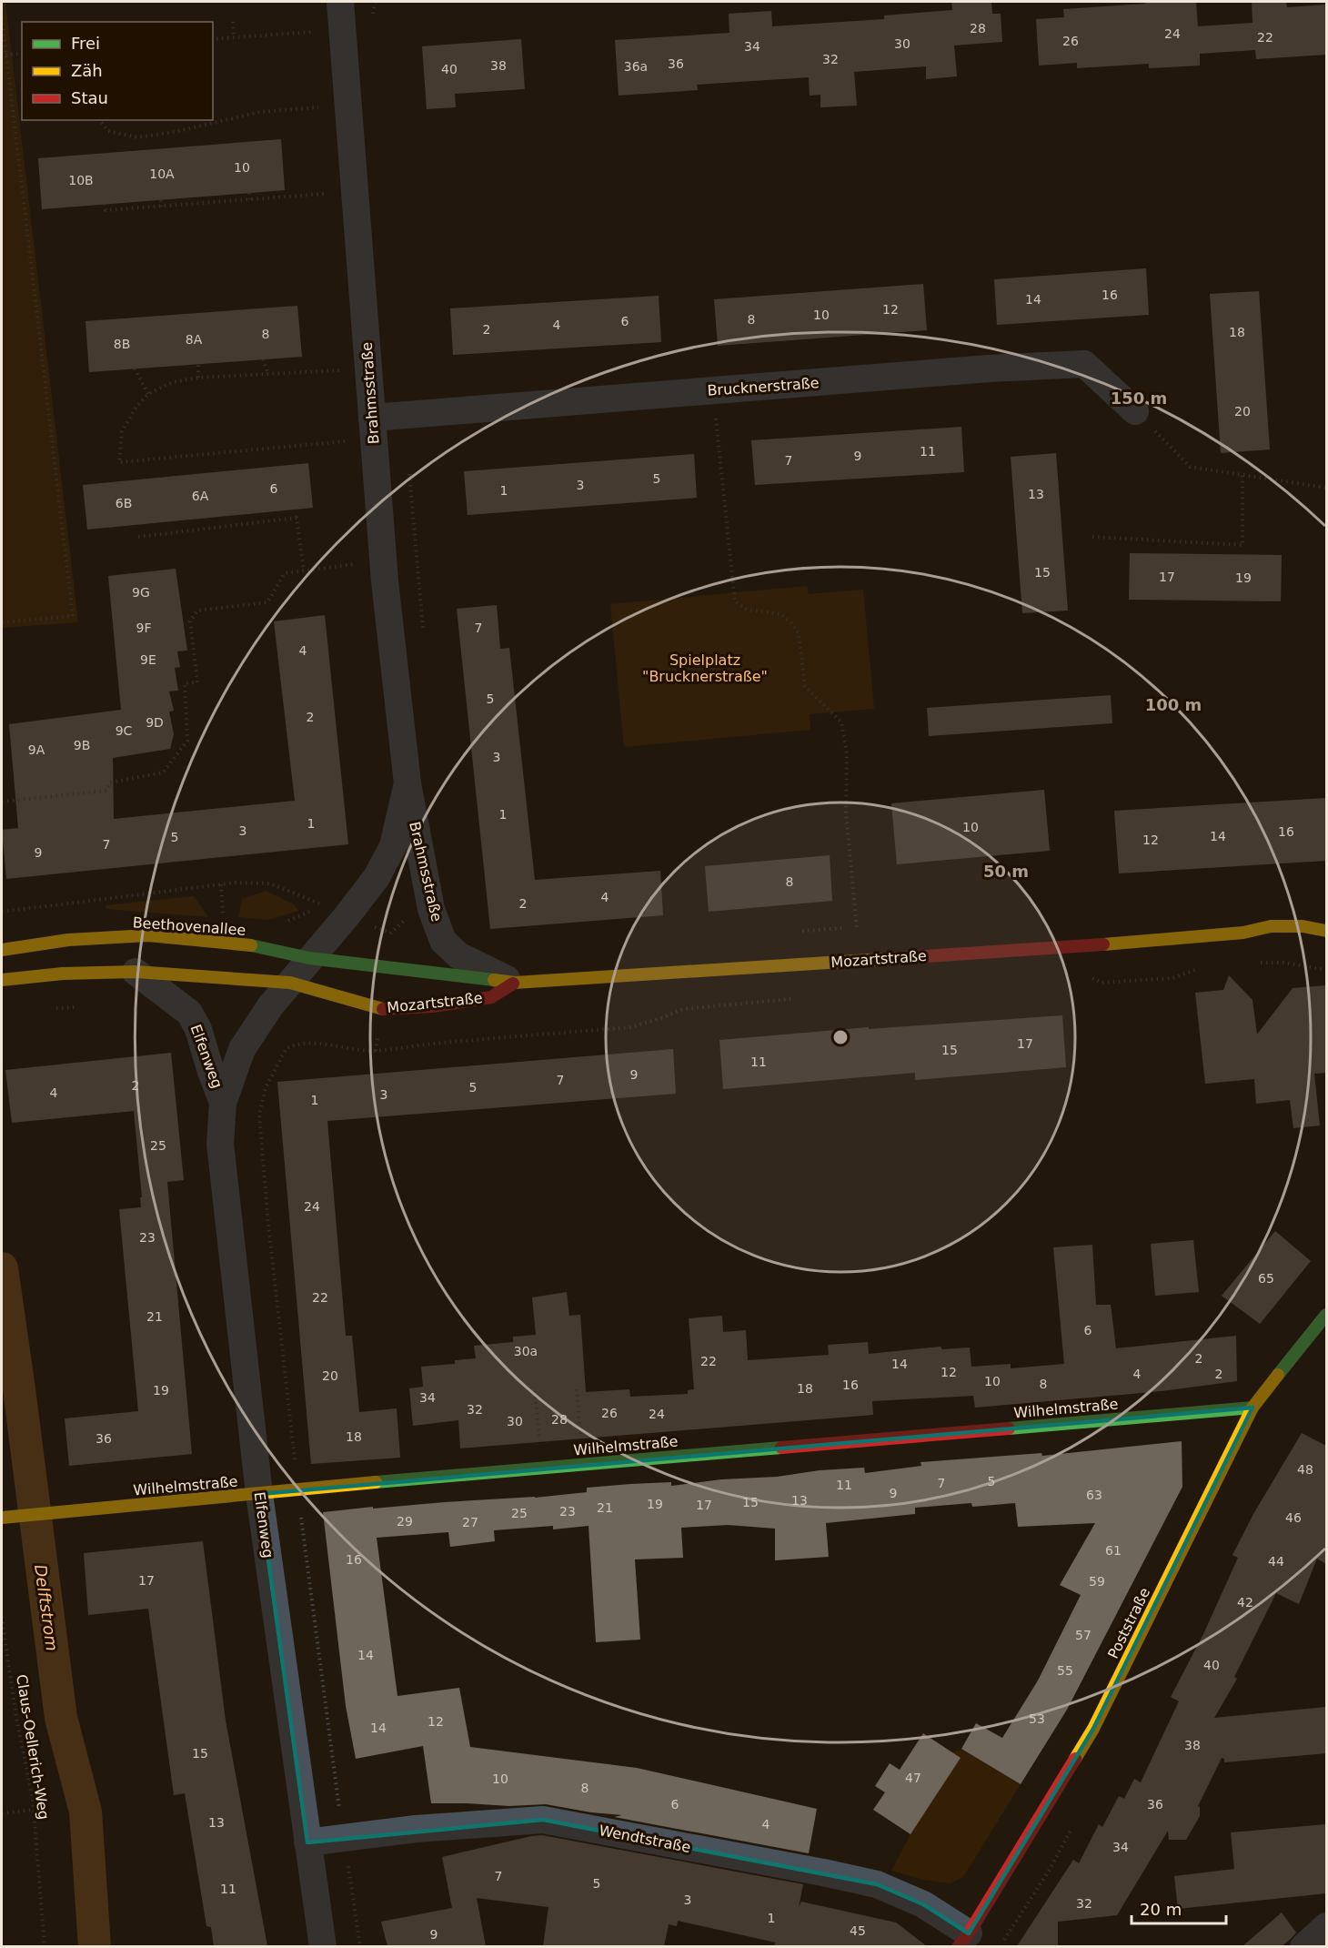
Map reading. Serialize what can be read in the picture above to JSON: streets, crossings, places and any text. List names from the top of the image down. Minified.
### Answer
{"streets":{"street":["Brucknerstraße","Brahmsstraße","Beethovenallee","Mozartstraße","Elfenweg","Wilhelmstraße","Poststraße","Wendtstraße"],"path":["Claus-Oellerich-Weg"]},"crossings":[["Brucknerstraße","Brahmsstraße"],["Brahmsstraße","Beethovenallee"],["Brahmsstraße","Mozartstraße"],["Brahmsstraße","Elfenweg"],["Beethovenallee","Mozartstraße"],["Mozartstraße","Elfenweg"],["Elfenweg","Wilhelmstraße"],["Elfenweg","Wendtstraße"],["Wilhelmstraße","Poststraße"],["Poststraße","Wendtstraße"]],"water":["Delftstrom"],"parks":["Spielplatz \"Brucknerstraße\""],"house_numbers":["28","24","22","26","30","34","32","36","38","36a","40","10","10A","10B","16","14","12","10","8","6","4","2","18","8","8A","8B","20","11","9","7","5","3","6","1","13","6A","6B","15","17","19","9G","9F","7","4","9E","5","2","9D","9C","9B","9A","3","1","1","10","3","16","14","5","12","7","9","8","4","2","17","15","11","9","7","2","5","4","3","1","25","24","23","65","22","21","6","30a","2","22","14","12","4","2","20","10","8","16","18","19","34","32","26","24","28","30","18","36","48","5","7","11","9","63","13","15","19","17","21","23","25","46","29","27","61","16","44","17","59","42","57","14","40","55","53","12","14","38","15","47","10","8","6","36","13","4","34","7","5","11","3","32","1","45","9"],"legend":["Frei","Zäh","Stau"],"scale_bar":"20 m","rings":["150 m","100 m","50 m"]}
